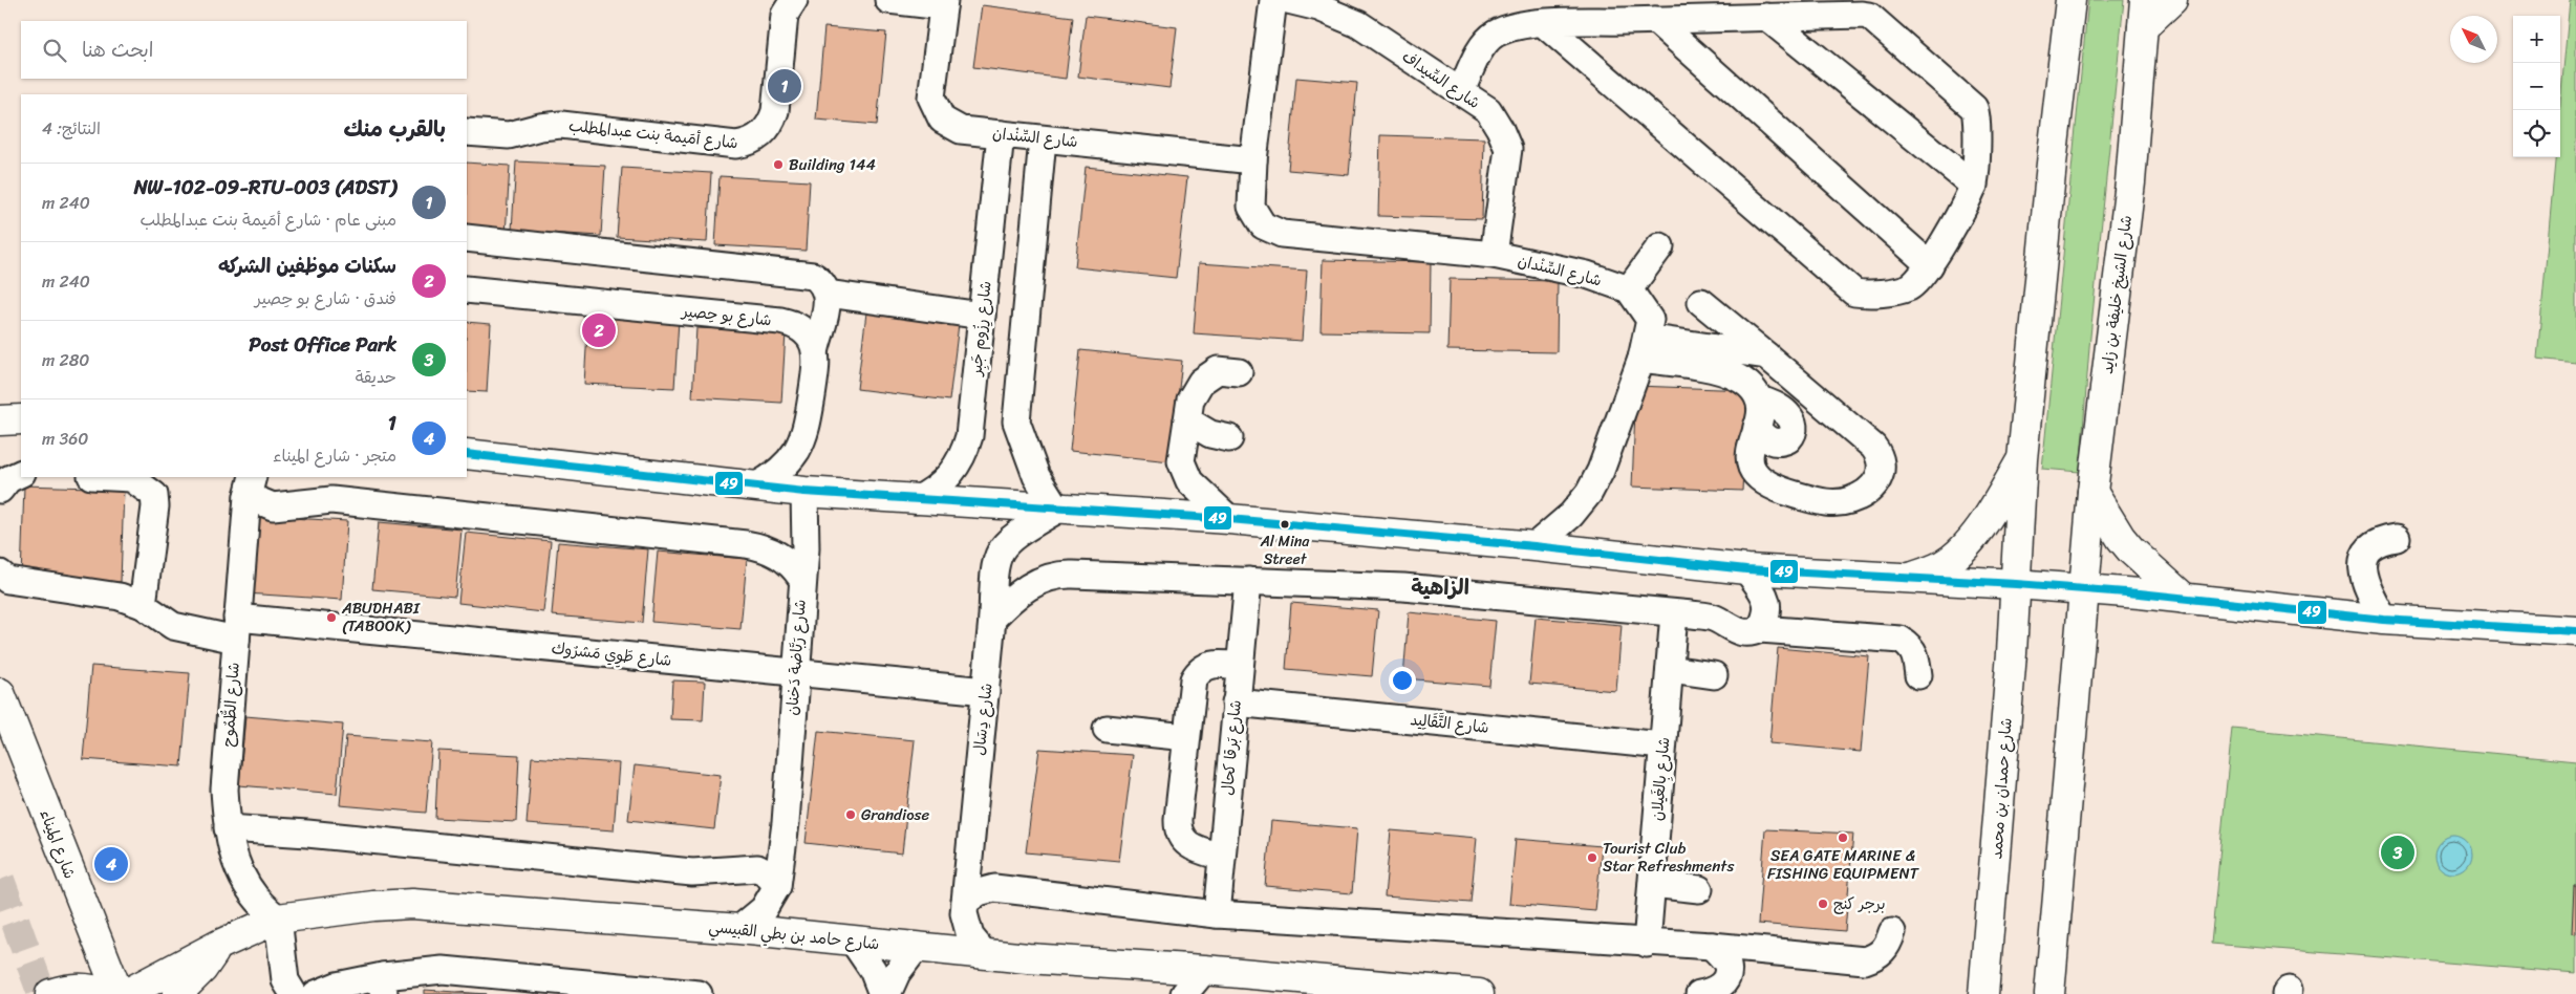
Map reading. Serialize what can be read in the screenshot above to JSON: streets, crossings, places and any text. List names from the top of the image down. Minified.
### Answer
{"streets":{"main road":["شارع الشيخ خليفة بن زايد","شارع حمدان بن محمد","شارع الميناء","شارع حامد بن بطي القبيسي"],"street":["شارع السِّيداف","شارع أمَيمة بنت عبدالمطلب","شارع السِّنْدان","شارع بو حِصير","شارع رِزُوم جَبِر","شارع طَوِي مَشرُوك","شارع رَبَّاضة دَخنان","شارع الطُّمُوح","شارع دِسَال","شارع التَّقَالِيد","شارع بَرقا كحال","شارع بِالغَيلان"]},"crossings":[["شارع السِّيداف","شارع السِّنْدان"],["شارع السِّنْدان","شارع رِزُوم جَبِر"],["شارع طَوِي مَشرُوك","شارع رَبَّاضة دَخنان"],["شارع طَوِي مَشرُوك","شارع الطُّمُوح"],["شارع طَوِي مَشرُوك","شارع دِسَال"],["شارع رَبَّاضة دَخنان","شارع حامد بن بطي القبيسي"],["شارع الطُّمُوح","شارع حامد بن بطي القبيسي"],["شارع دِسَال","شارع حامد بن بطي القبيسي"],["شارع التَّقَالِيد","شارع بَرقا كحال"],["شارع التَّقَالِيد","شارع بِالغَيلان"]],"districts":["الزاهية"],"places":["Building 144","Al Mina Street","ABUDHABI (TABOOK)","Grandiose","SEA GATE MARINE & FISHING EQUIPMENT","Tourist Club Star Refreshments","برجر كنج"],"lines":["transit line 49"],"north":"top left","page":{"map_buttons":["+","−"],"search":"ابحث هنا","pins":["1","2","3","4"],"heading":["بالقرب منك","النتائج: 4"],"list":[{"mark":"1","name":"NW-102-09-RTU-003 (ADST)","note":"مبنى عام · شارع أمَيمة بنت عبدالمطلب","value":"240 m"},{"mark":"2","name":"سكنات موظفين الشركه","note":"فندق · شارع بو حِصير","value":"240 m"},{"mark":"3","name":"Post Office Park","note":"حديقة","value":"280 m"},{"mark":"4","name":"1","note":"متجر · شارع الميناء","value":"360 m"}]}}
